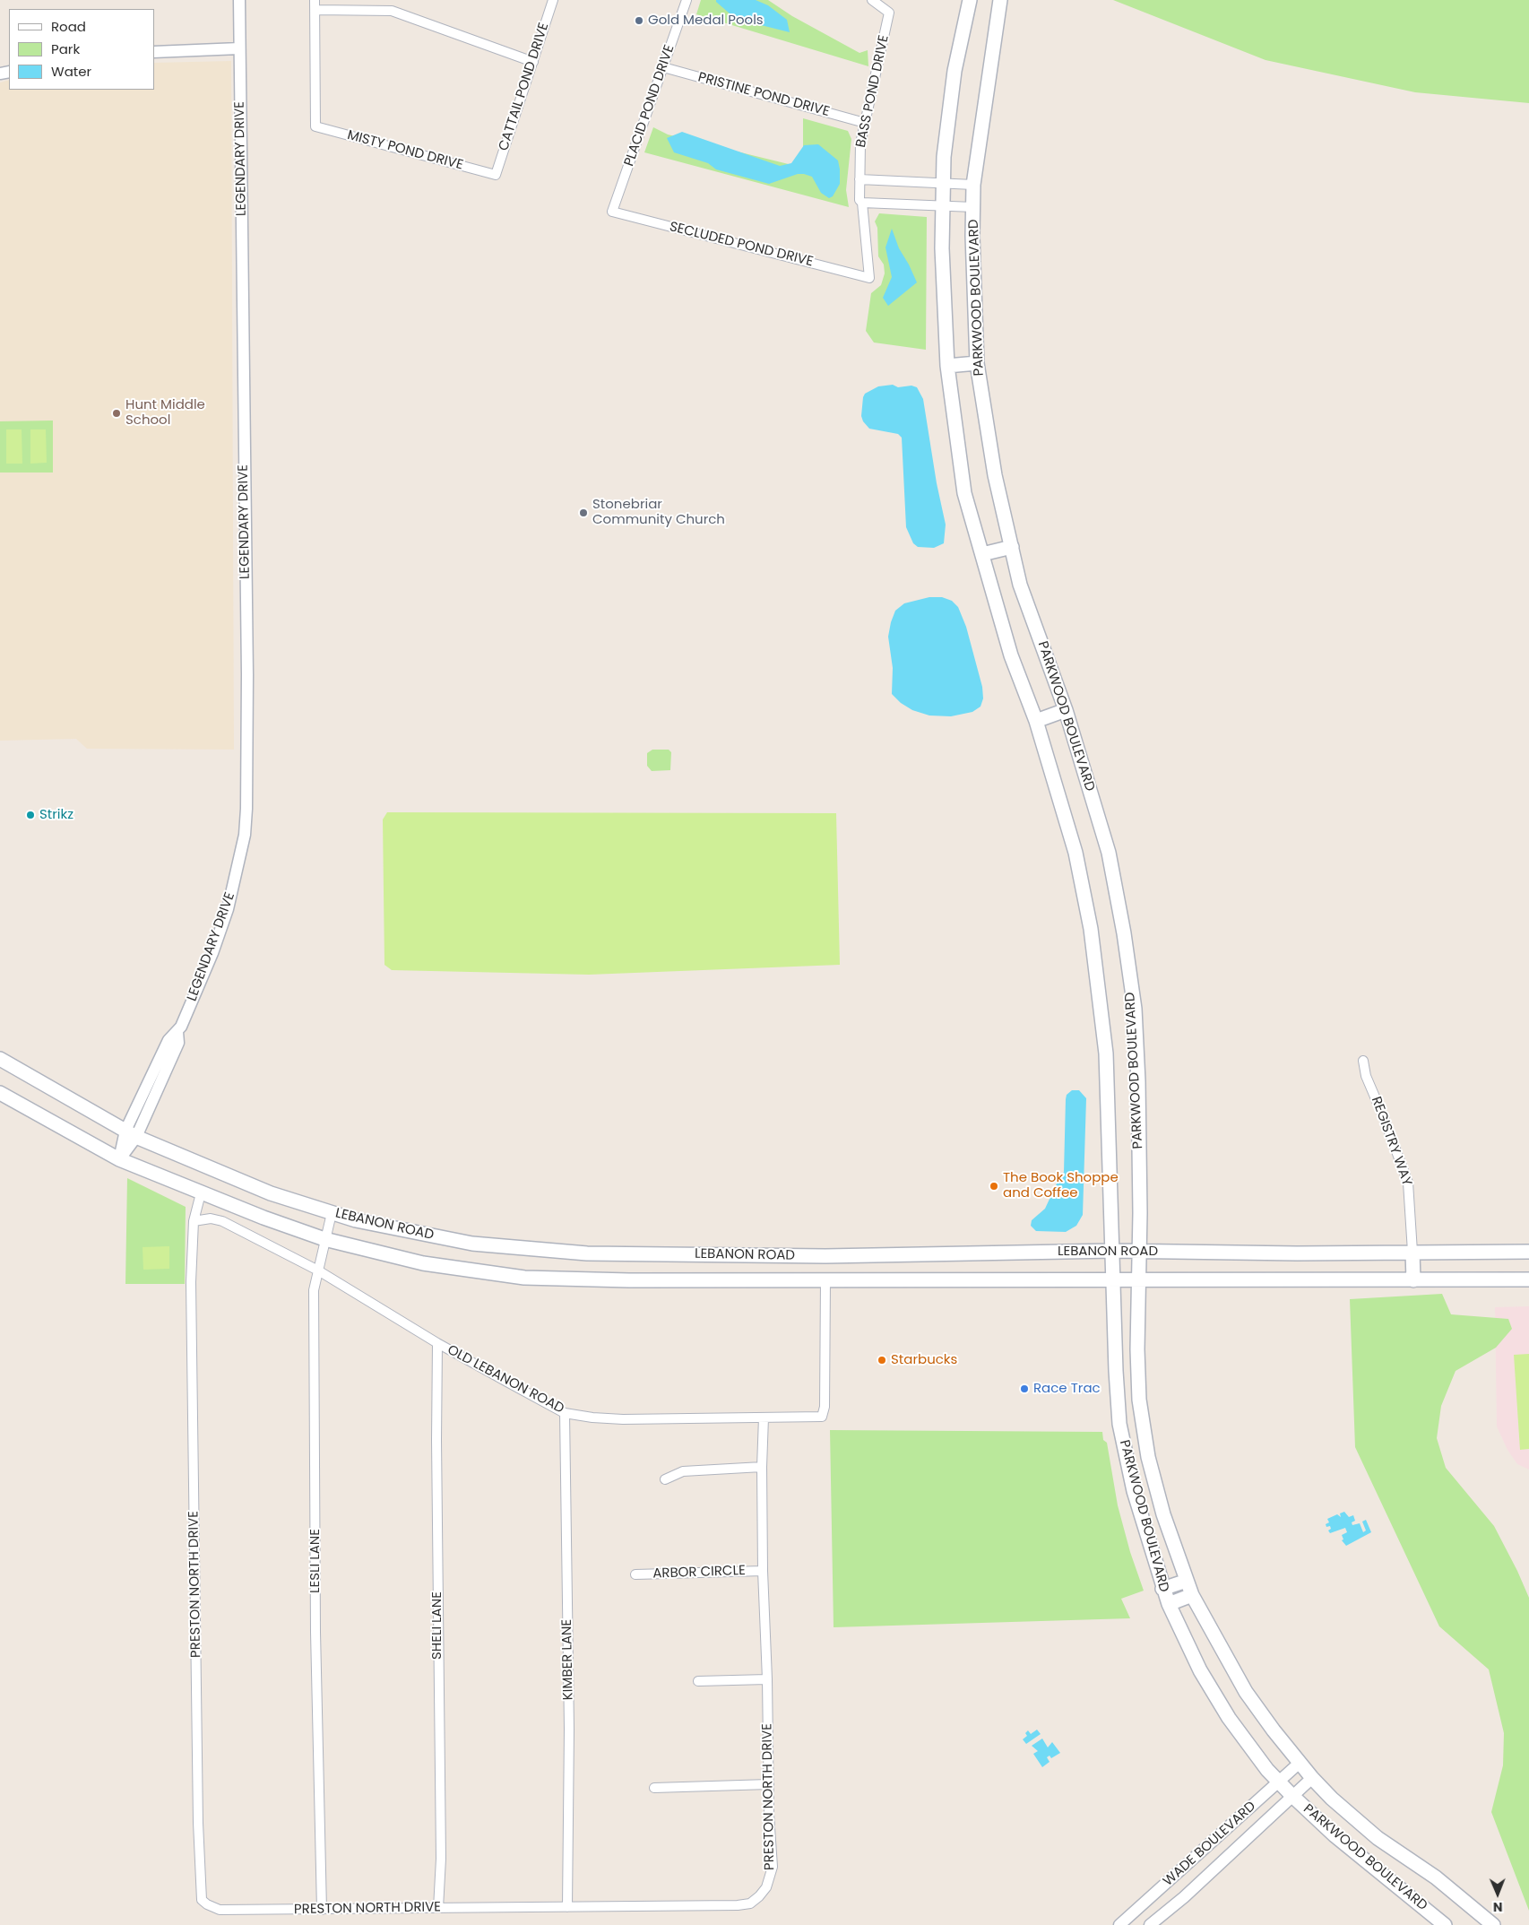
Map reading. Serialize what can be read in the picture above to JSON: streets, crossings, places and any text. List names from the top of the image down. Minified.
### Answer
{"streets":{"main road":["PARKWOOD BOULEVARD","LEBANON ROAD"],"street":["CATTAIL POND DRIVE","BASS POND DRIVE","PRISTINE POND DRIVE","PLACID POND DRIVE","MISTY POND DRIVE","LEGENDARY DRIVE","SECLUDED POND DRIVE","REGISTRY WAY","OLD LEBANON ROAD","LESLI LANE","ARBOR CIRCLE","PRESTON NORTH DRIVE","SHELI LANE","KIMBER LANE","WADE BOULEVARD"]},"crossings":[["CATTAIL POND DRIVE","MISTY POND DRIVE"],["BASS POND DRIVE","PRISTINE POND DRIVE"],["BASS POND DRIVE","SECLUDED POND DRIVE"],["PRISTINE POND DRIVE","PLACID POND DRIVE"],["PLACID POND DRIVE","SECLUDED POND DRIVE"],["LEGENDARY DRIVE","LEBANON ROAD"],["PARKWOOD BOULEVARD","LEBANON ROAD"],["PARKWOOD BOULEVARD","WADE BOULEVARD"],["REGISTRY WAY","LEBANON ROAD"],["LEBANON ROAD","OLD LEBANON ROAD"],["LEBANON ROAD","LESLI LANE"],["LEBANON ROAD","PRESTON NORTH DRIVE"],["OLD LEBANON ROAD","LESLI LANE"],["OLD LEBANON ROAD","PRESTON NORTH DRIVE"],["OLD LEBANON ROAD","SHELI LANE"],["OLD LEBANON ROAD","KIMBER LANE"],["LESLI LANE","PRESTON NORTH DRIVE"],["ARBOR CIRCLE","PRESTON NORTH DRIVE"],["PRESTON NORTH DRIVE","SHELI LANE"],["PRESTON NORTH DRIVE","KIMBER LANE"]],"places":["Gold Medal Pools","Hunt Middle School","Stonebriar Community Church","Strikz","The Book Shoppe and Coffee","Starbucks","Race Trac"],"legend":["Road","Park","Water"],"north":"bottom"}
